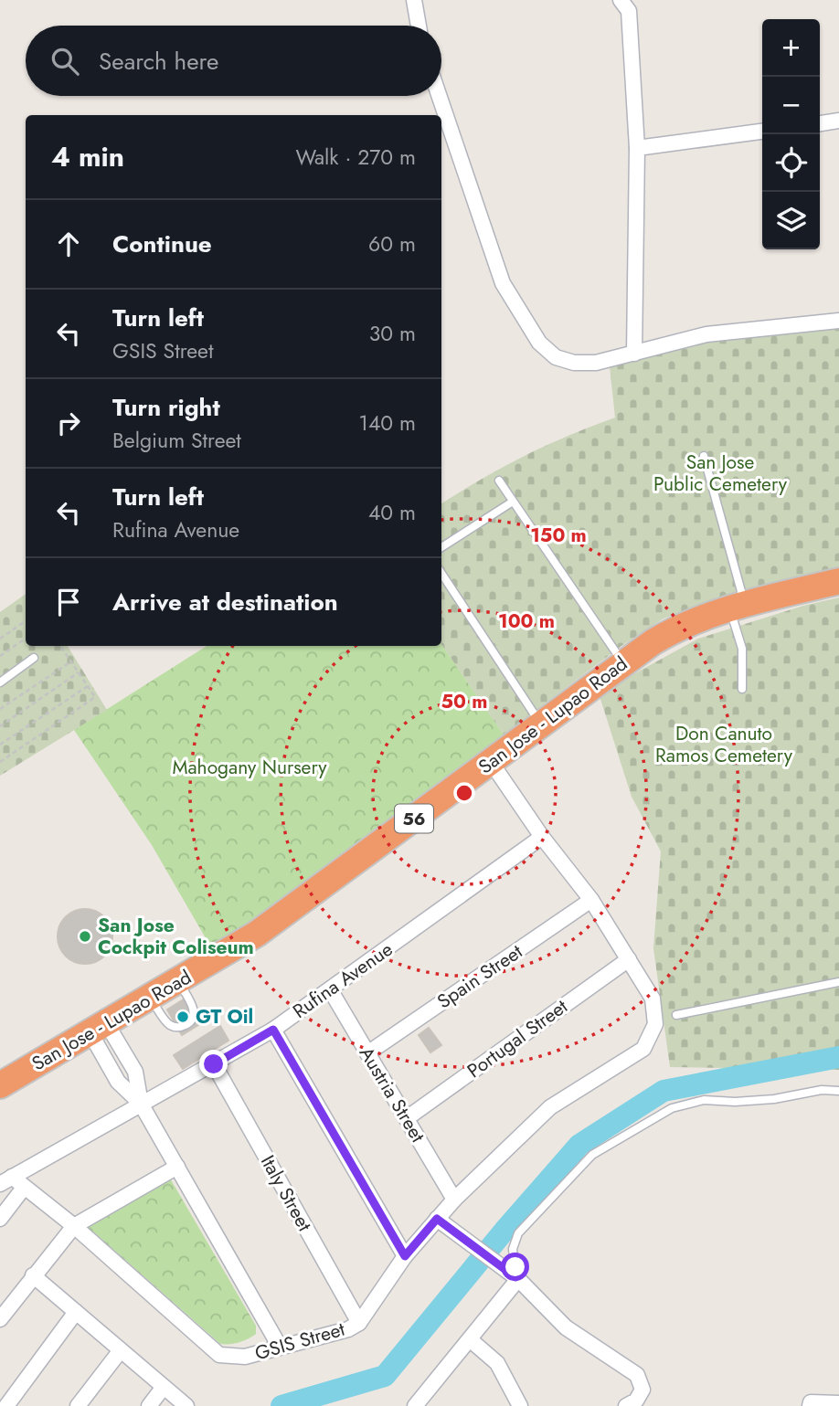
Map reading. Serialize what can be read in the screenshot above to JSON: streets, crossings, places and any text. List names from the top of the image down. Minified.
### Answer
{"streets":{"highway":["San Jose - Lupao Road","56"],"street":["Spain Street","Rufina Avenue","Portugal Street","Austria Street","Italy Street","GSIS Street"]},"crossings":[["Spain Street","Austria Street"],["Rufina Avenue","Austria Street"],["Rufina Avenue","Italy Street"],["Rufina Avenue","GSIS Street"],["Portugal Street","Austria Street"],["Portugal Street","GSIS Street"],["Austria Street","GSIS Street"],["Italy Street","GSIS Street"]],"parks":["San Jose Public Cemetery","Don Canuto Ramos Cemetery","Mahogany Nursery"],"places":["San Jose Cockpit Coliseum","GT Oil"],"page":{"map_buttons":["+","−"],"search":"Search here","heading":["4 min","Walk · 270 m"],"list":[["Continue","60 m"],["Turn left","GSIS Street","30 m"],["Turn right","Belgium Street","140 m"],["Turn left","Rufina Avenue","40 m"],"Arrive at destination"]},"rings":["150 m","100 m","50 m"]}
